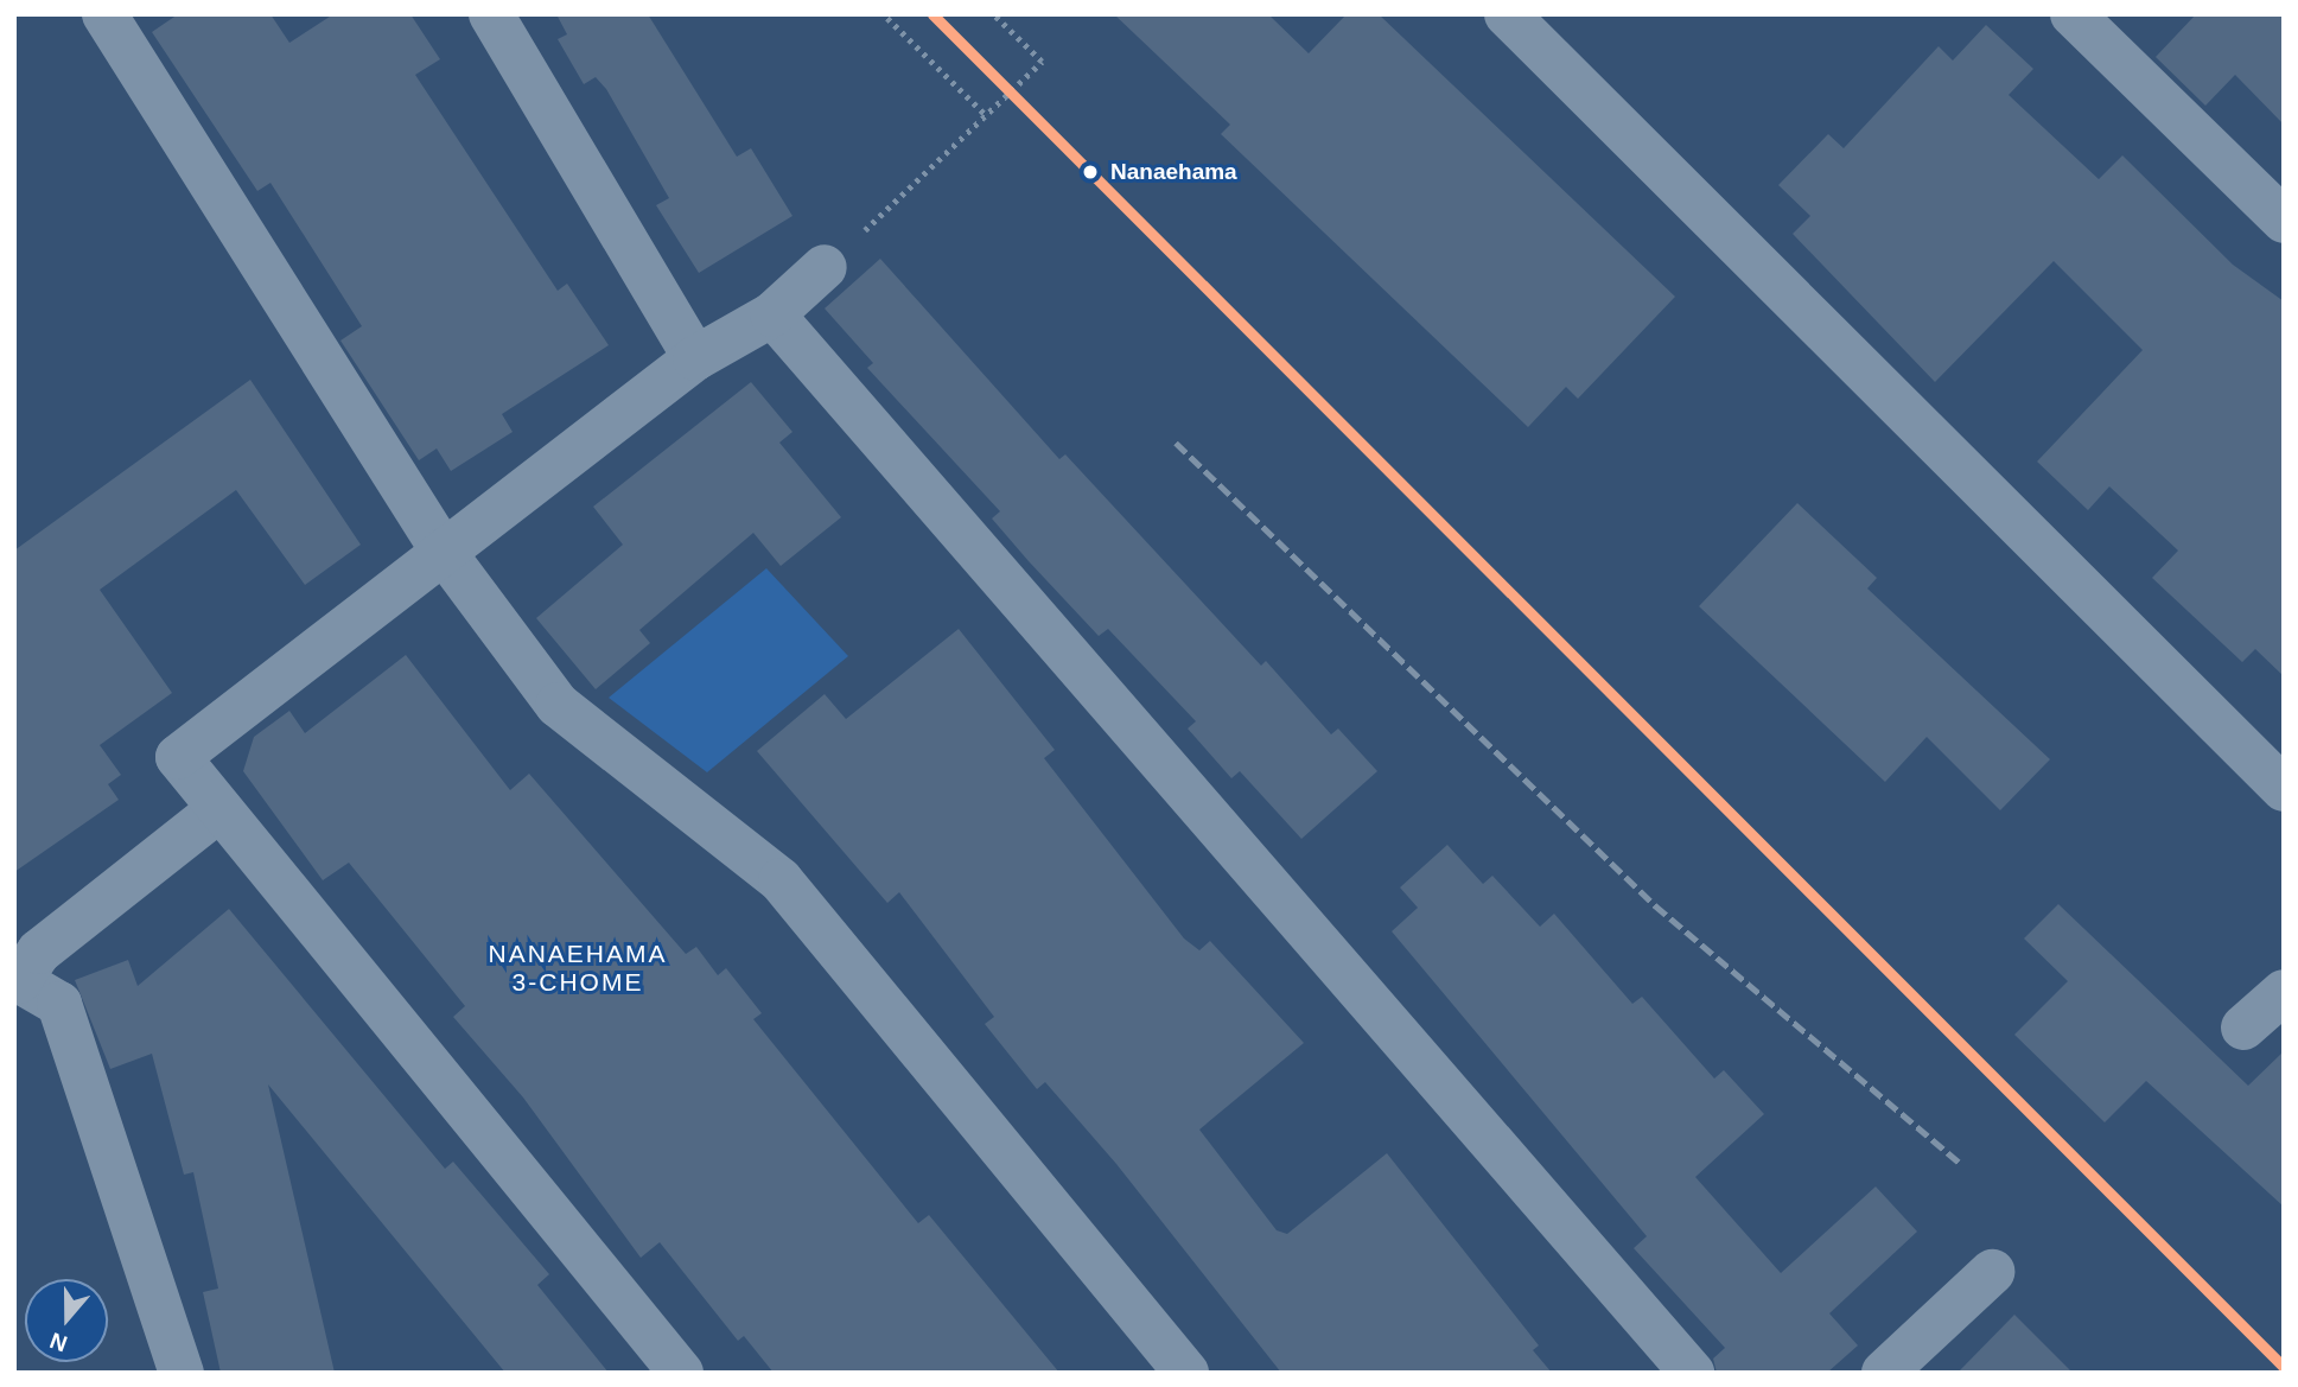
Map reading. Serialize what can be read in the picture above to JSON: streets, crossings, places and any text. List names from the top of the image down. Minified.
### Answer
{"districts":["NANAEHAMA 3-CHOME"],"places":["Nanaehama"],"north":"bottom"}
